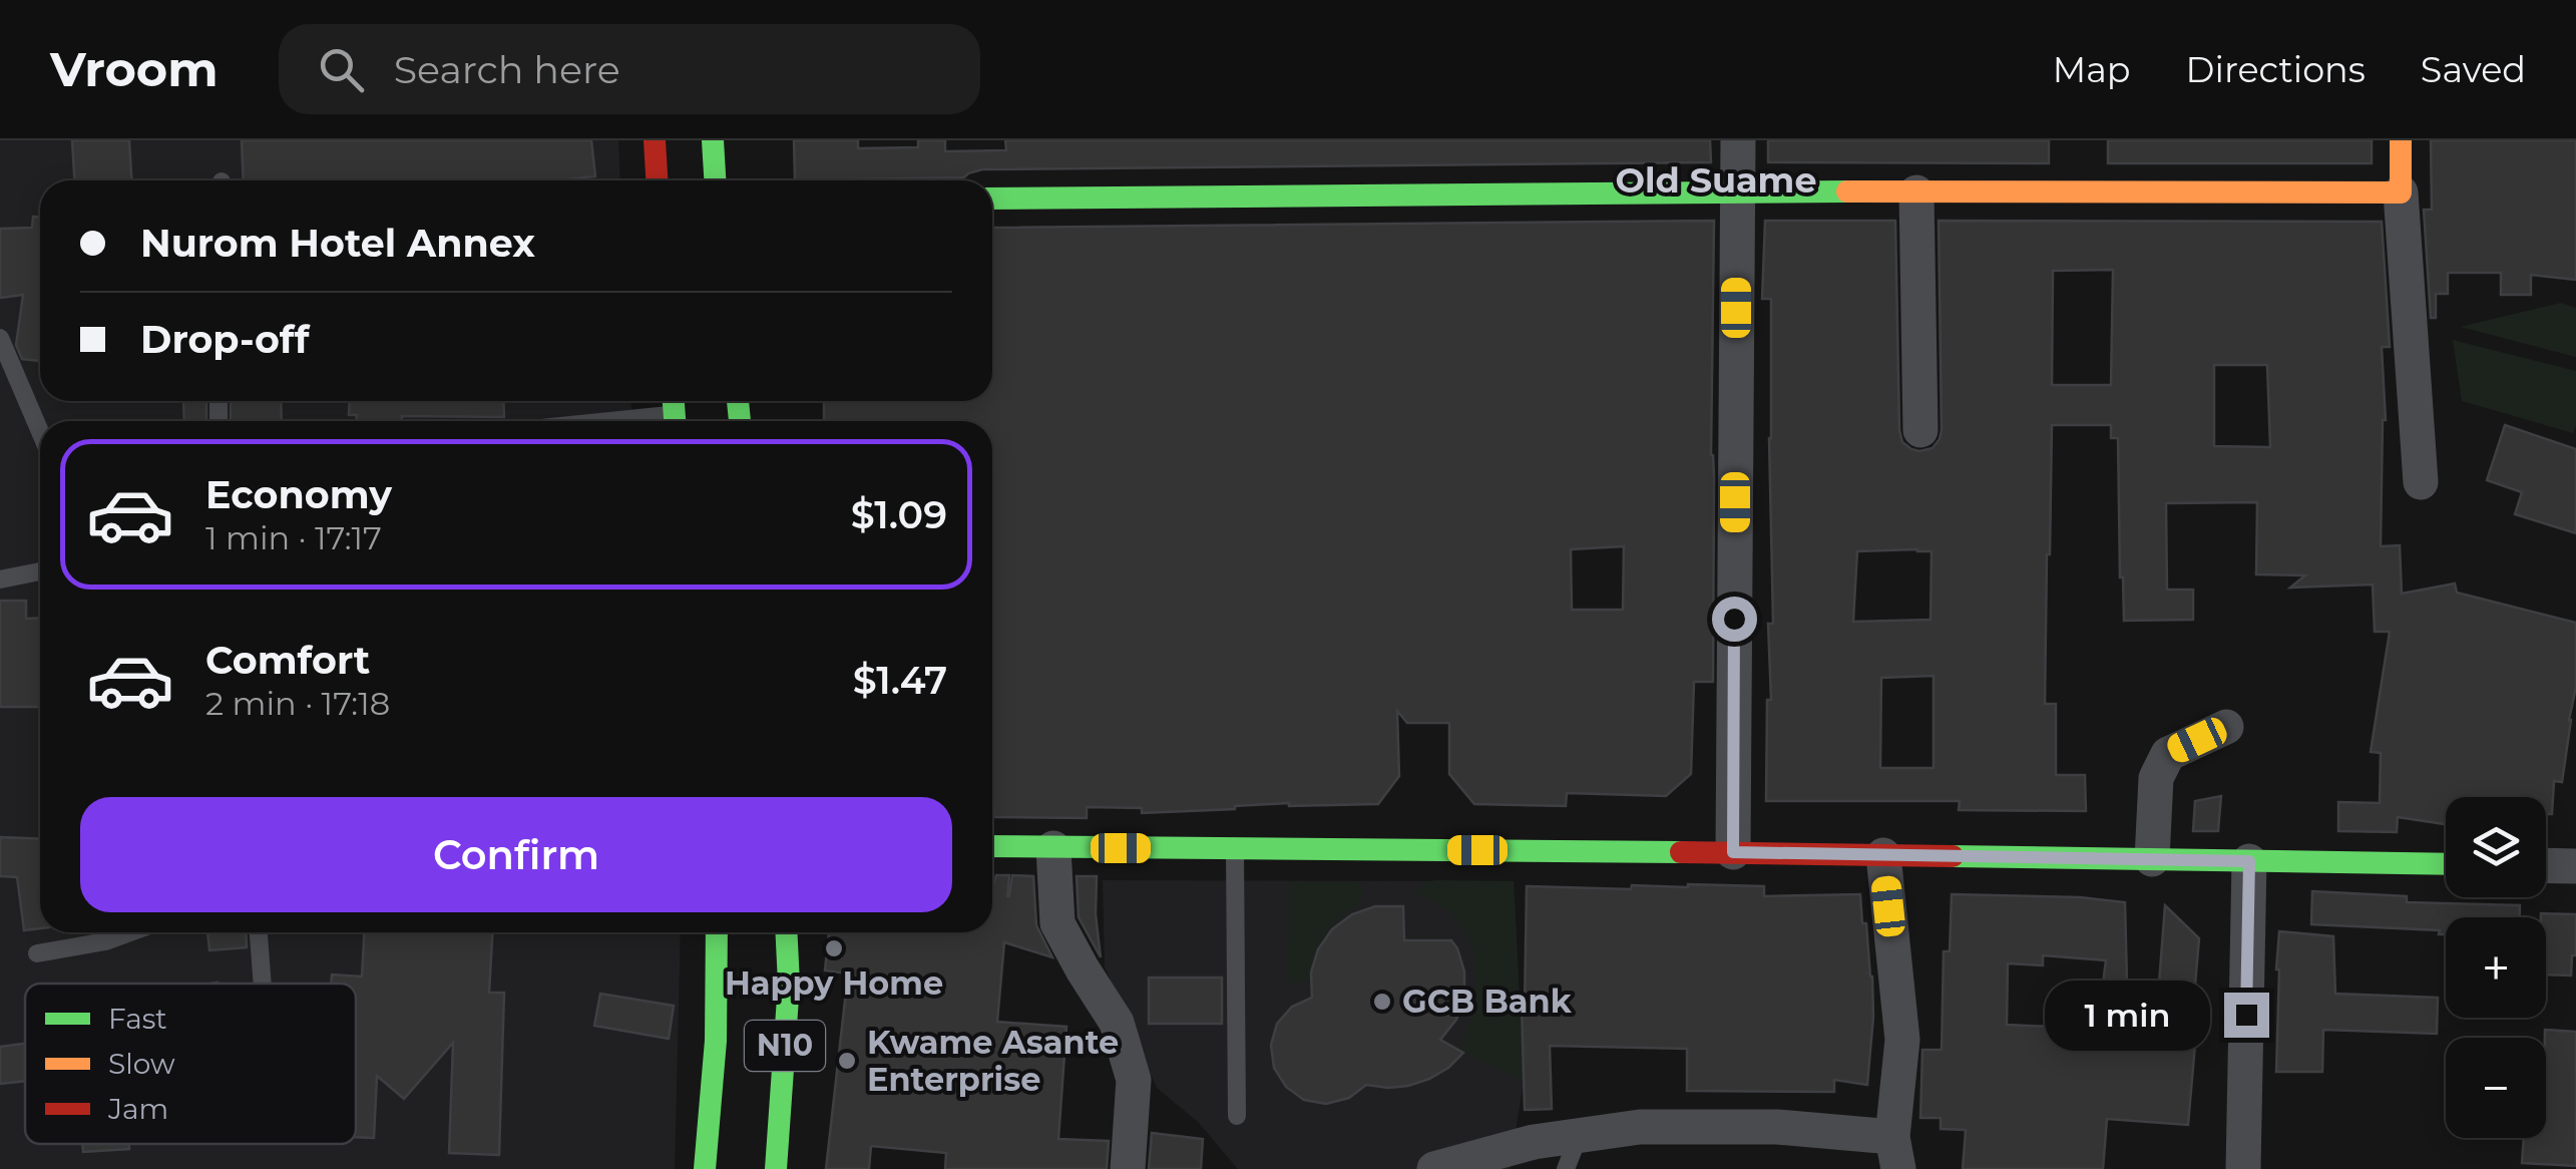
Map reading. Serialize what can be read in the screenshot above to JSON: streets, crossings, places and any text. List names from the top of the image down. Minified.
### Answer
{"streets":{"main road":["N10"]},"districts":["Old Suame"],"places":["Happy Home","GCB Bank","Kwame Asante Enterprise"],"legend":["Fast","Slow","Jam"],"page":{"header":"Vroom","search":"Search here","nav":["Map","Directions","Saved"],"banner":["Nurom Hotel Annex","Drop-off"],"list":[{"name":"Economy","note":"1 min · 17:17","value":"$1.09"},{"name":"Comfort","note":"2 min · 17:18","value":"$1.47"}],"buttons":"Confirm","map_buttons":["+","−"],"bubble":"1 min"}}
